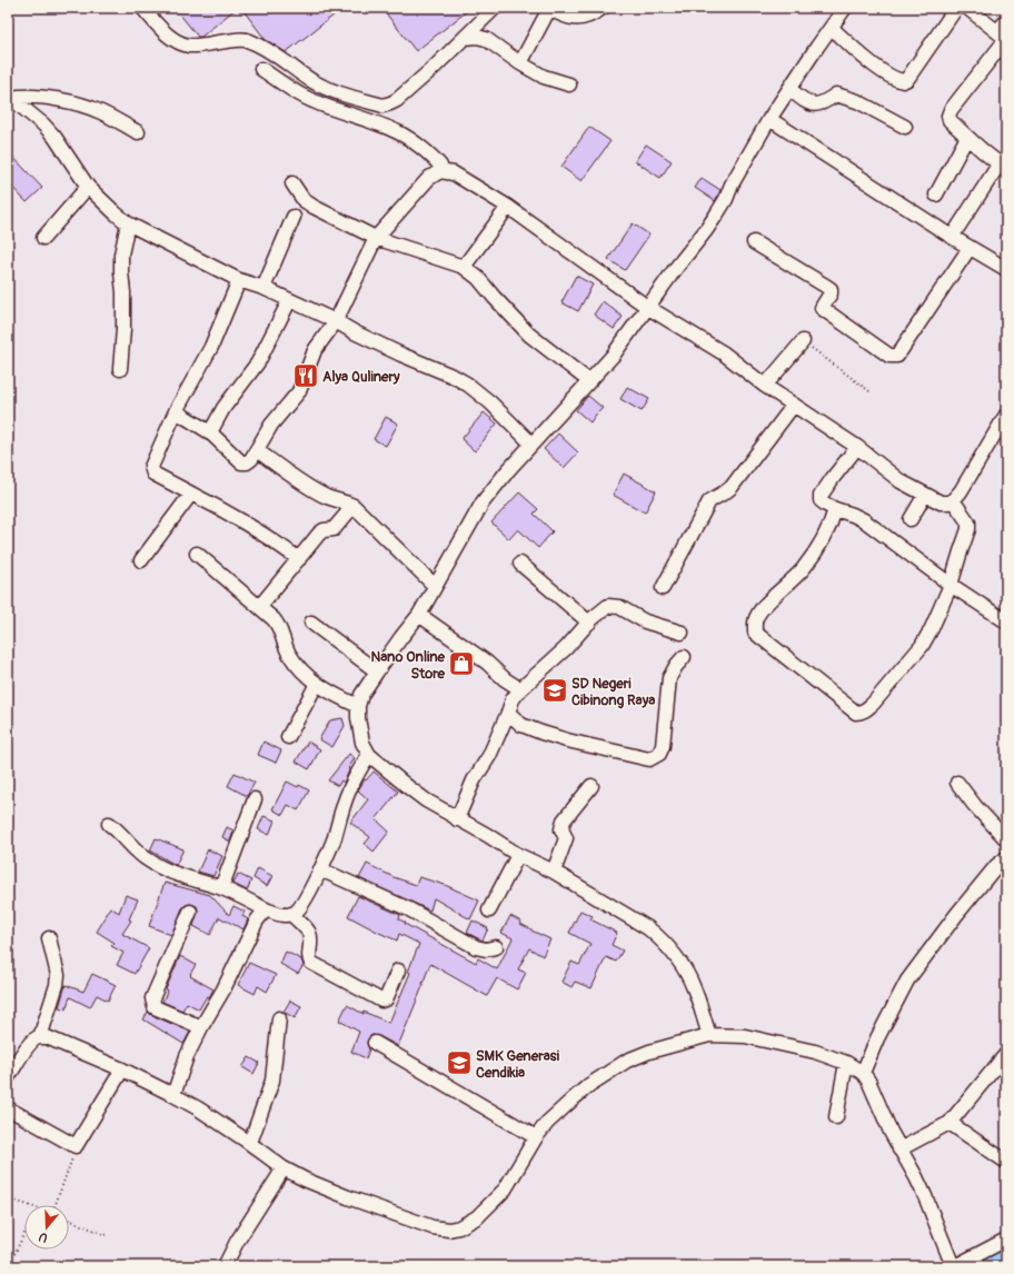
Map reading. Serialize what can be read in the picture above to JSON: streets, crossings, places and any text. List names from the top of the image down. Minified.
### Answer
{"places":{"restaurant":["Alya Qulinery"],"shop":["Nano Online Store"],"school or university":["SD Negeri Cibinong Raya","SMK Generasi Cendikia"]},"north":"bottom"}
